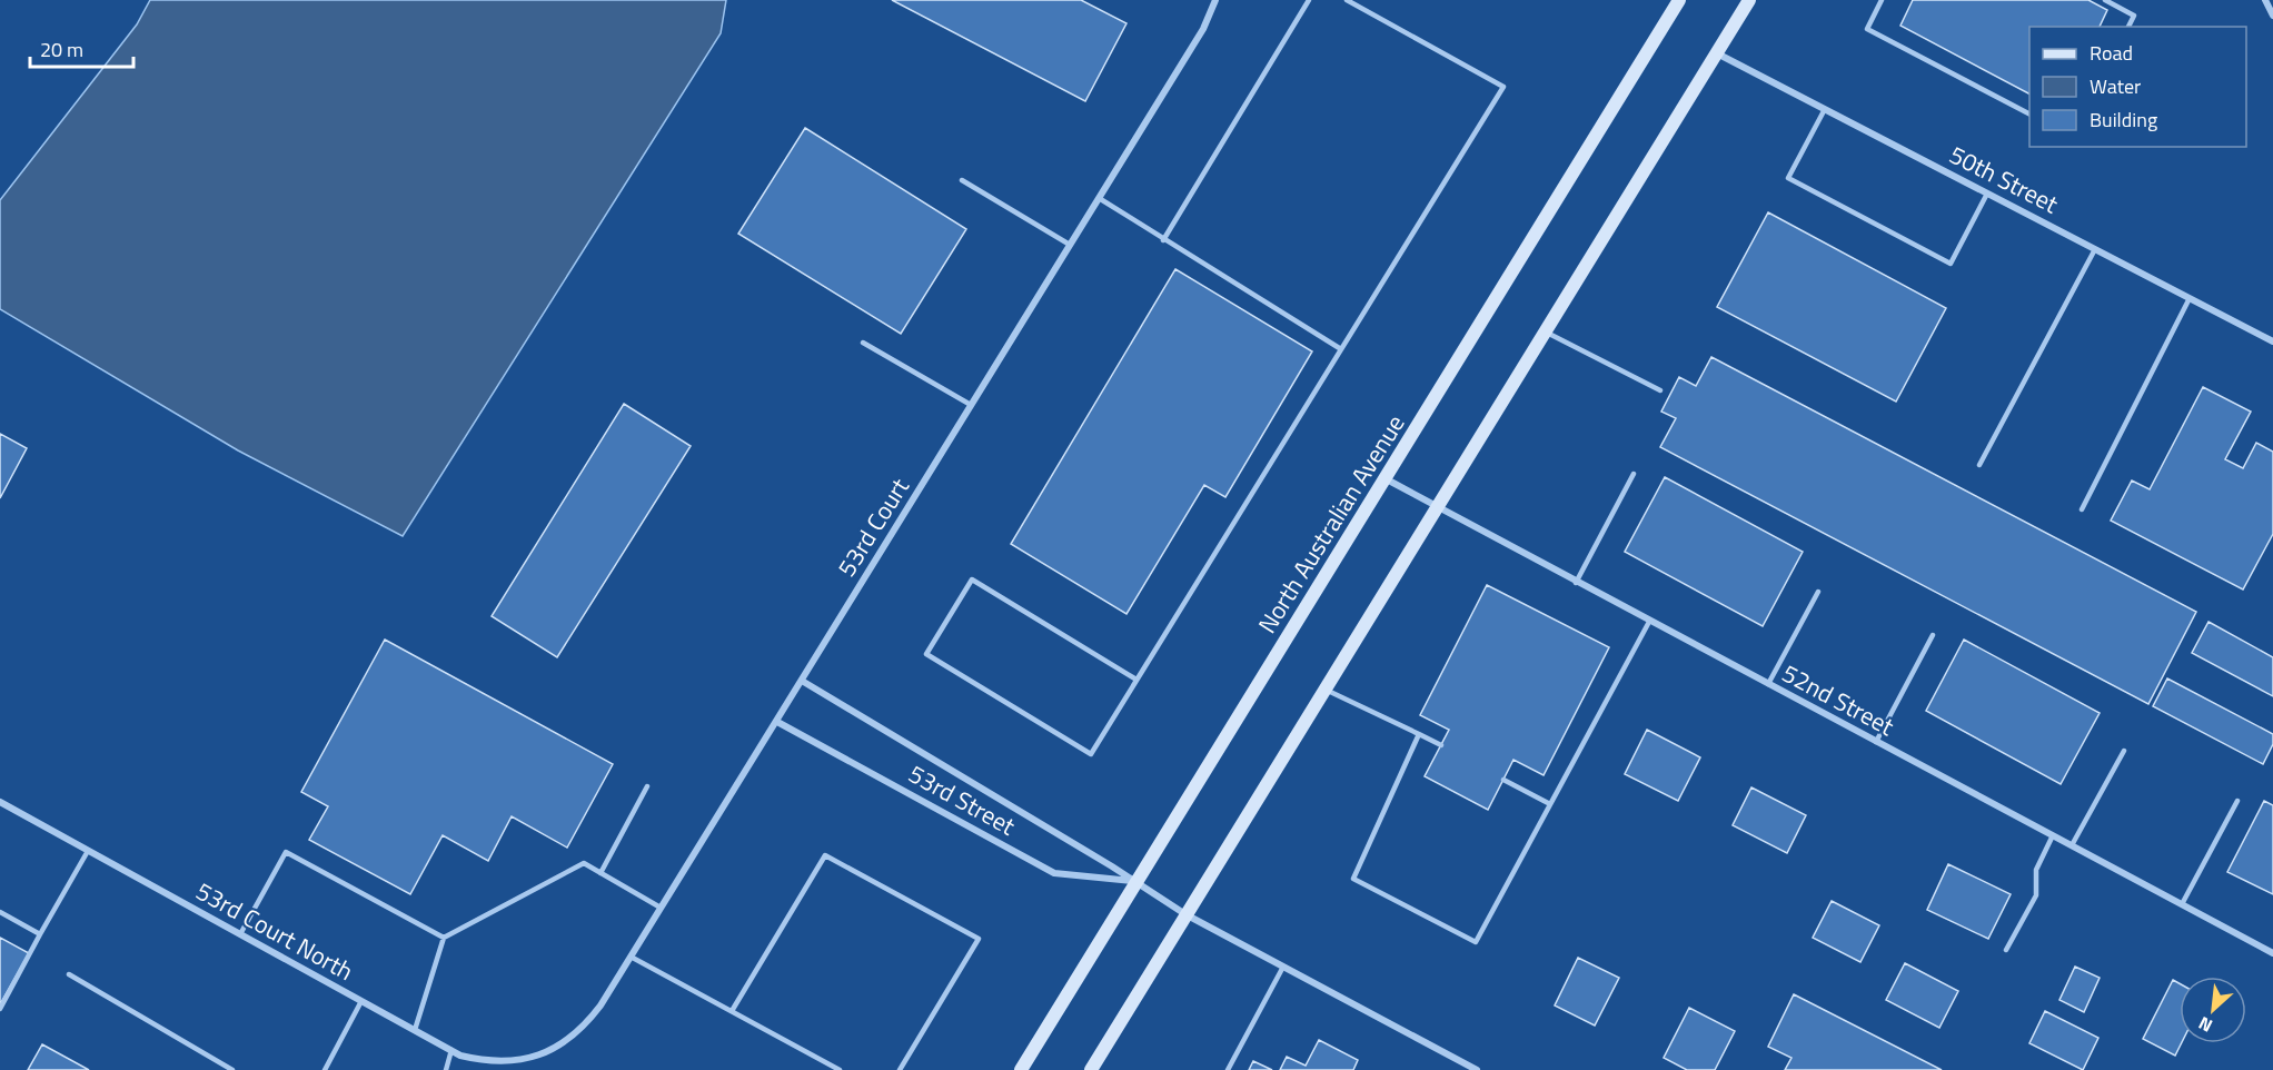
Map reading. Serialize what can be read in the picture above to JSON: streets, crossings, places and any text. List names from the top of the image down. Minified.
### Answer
{"streets":{"main road":["North Australian Avenue"],"street":["50th Street","53rd Court","52nd Street","53rd Street","53rd Court North"]},"crossings":[["North Australian Avenue","52nd Street"],["North Australian Avenue","53rd Street"],["53rd Court","53rd Street"],["53rd Court","53rd Court North"]],"legend":["Road","Water","Building"],"scale_bar":"20 m","north":"bottom left"}
